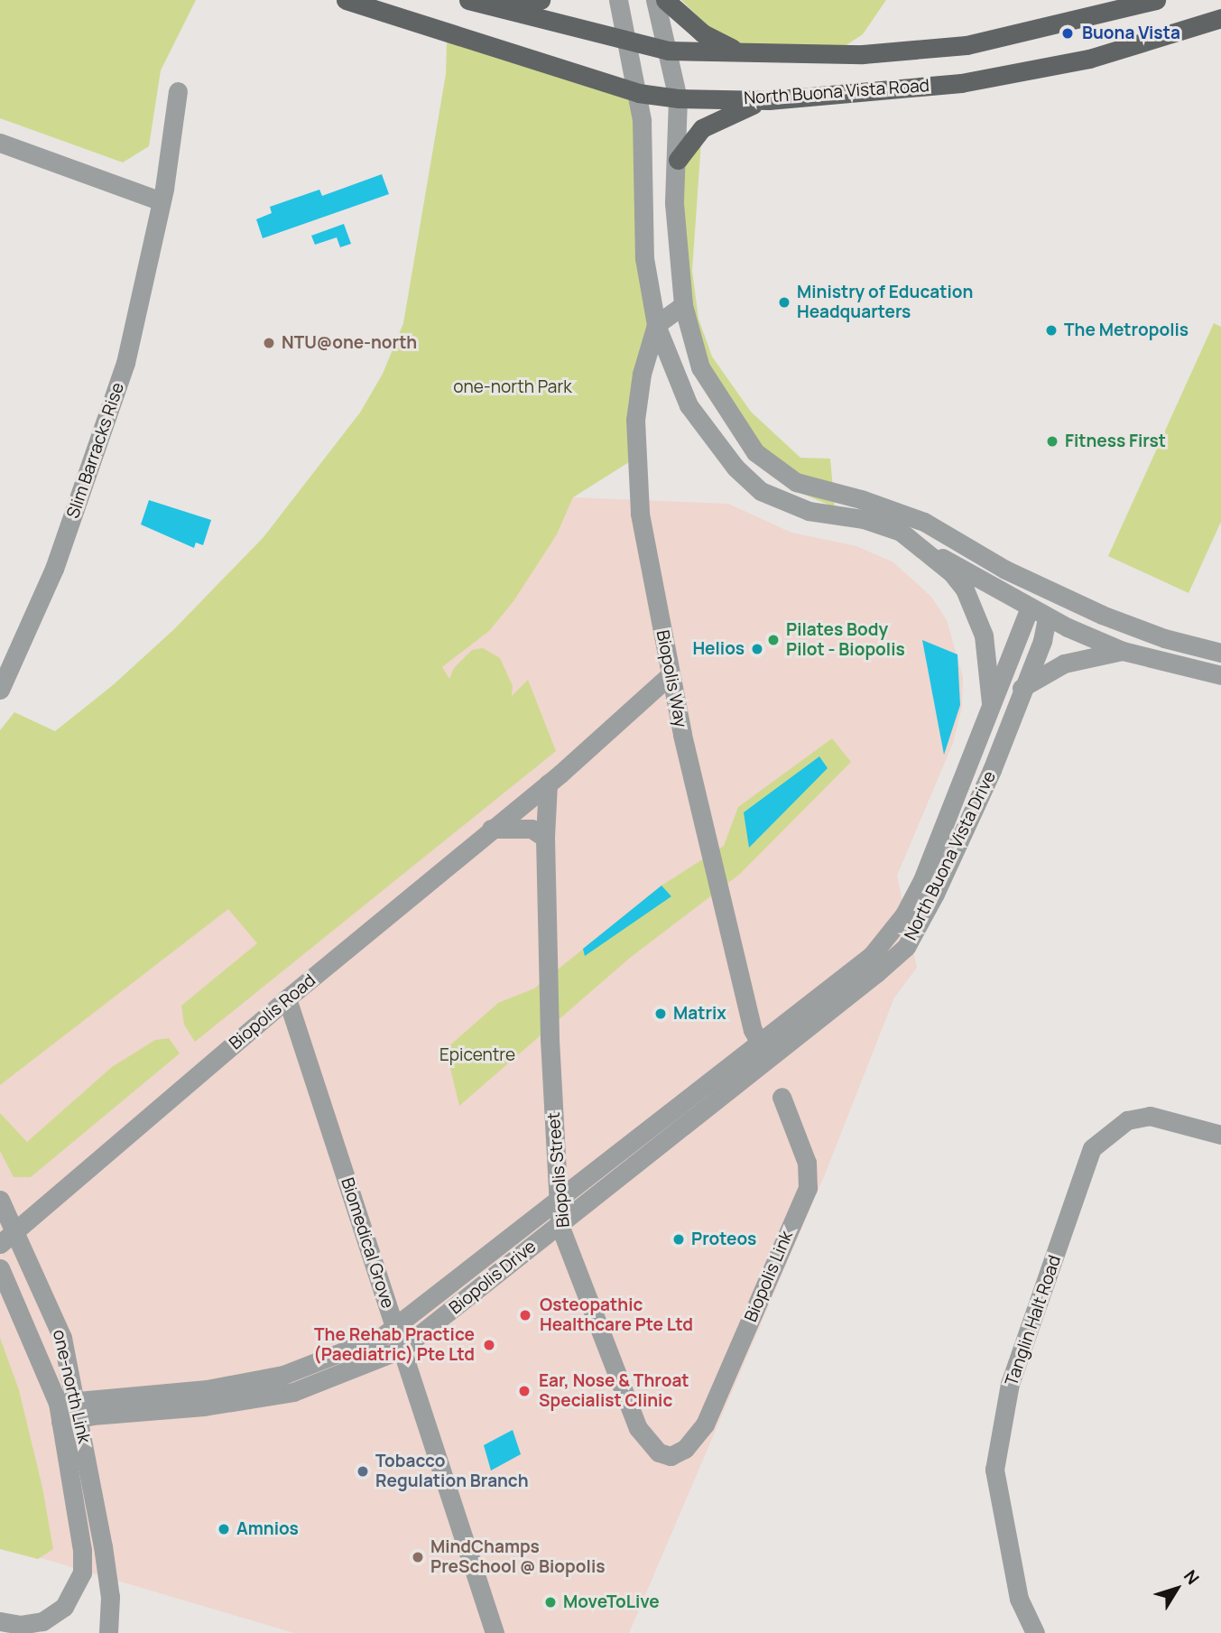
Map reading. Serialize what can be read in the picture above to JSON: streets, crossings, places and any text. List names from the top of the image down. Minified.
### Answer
{"streets":{"main road":["North Buona Vista Road"],"street":["Slim Barracks Rise","Biopolis Way","North Buona Vista Drive","Biopolis Road","Biopolis Street","Biomedical Grove","Biopolis Link","Biopolis Drive","Tanglin Halt Road","one-north Link"]},"crossings":[["North Buona Vista Road","North Buona Vista Drive"],["Biopolis Way","North Buona Vista Drive"],["Biopolis Way","Biopolis Drive"],["North Buona Vista Drive","Biopolis Drive"],["Biopolis Road","Biopolis Street"],["Biopolis Road","Biomedical Grove"],["Biopolis Road","one-north Link"],["Biopolis Street","Biopolis Link"],["Biopolis Street","Biopolis Drive"],["Biomedical Grove","Biopolis Drive"],["Biopolis Drive","one-north Link"]],"parks":["one-north Park","Epicentre"],"places":["Buona Vista","Ministry of Education Headquarters","The Metropolis","NTU@one-north","Fitness First","Pilates Body Pilot - Biopolis","Helios","Matrix","Proteos","Osteopathic Healthcare Pte Ltd","The Rehab Practice (Paediatric) Pte Ltd","Ear, Nose & Throat Specialist Clinic","Tobacco Regulation Branch","Amnios","MindChamps PreSchool @ Biopolis","MoveToLive"],"north":"top right"}
